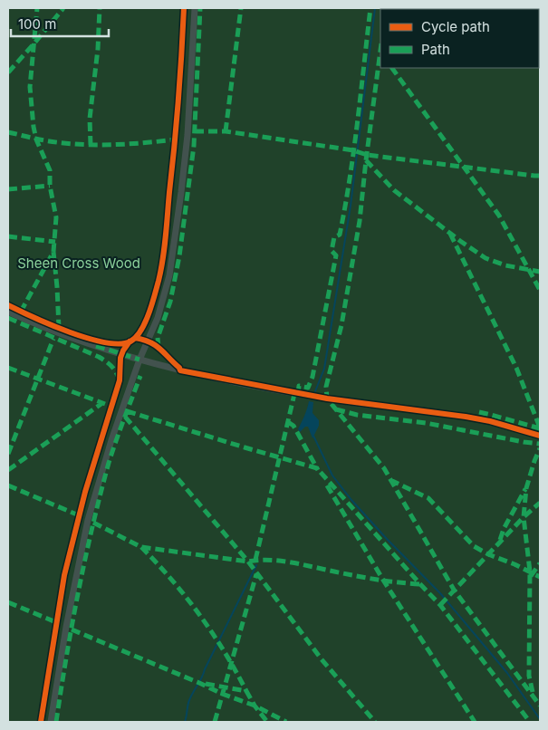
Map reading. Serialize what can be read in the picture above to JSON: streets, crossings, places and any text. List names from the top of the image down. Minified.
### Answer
{"parks":["Sheen Cross Wood"],"legend":["Cycle path","Path"],"scale_bar":"100 m"}
